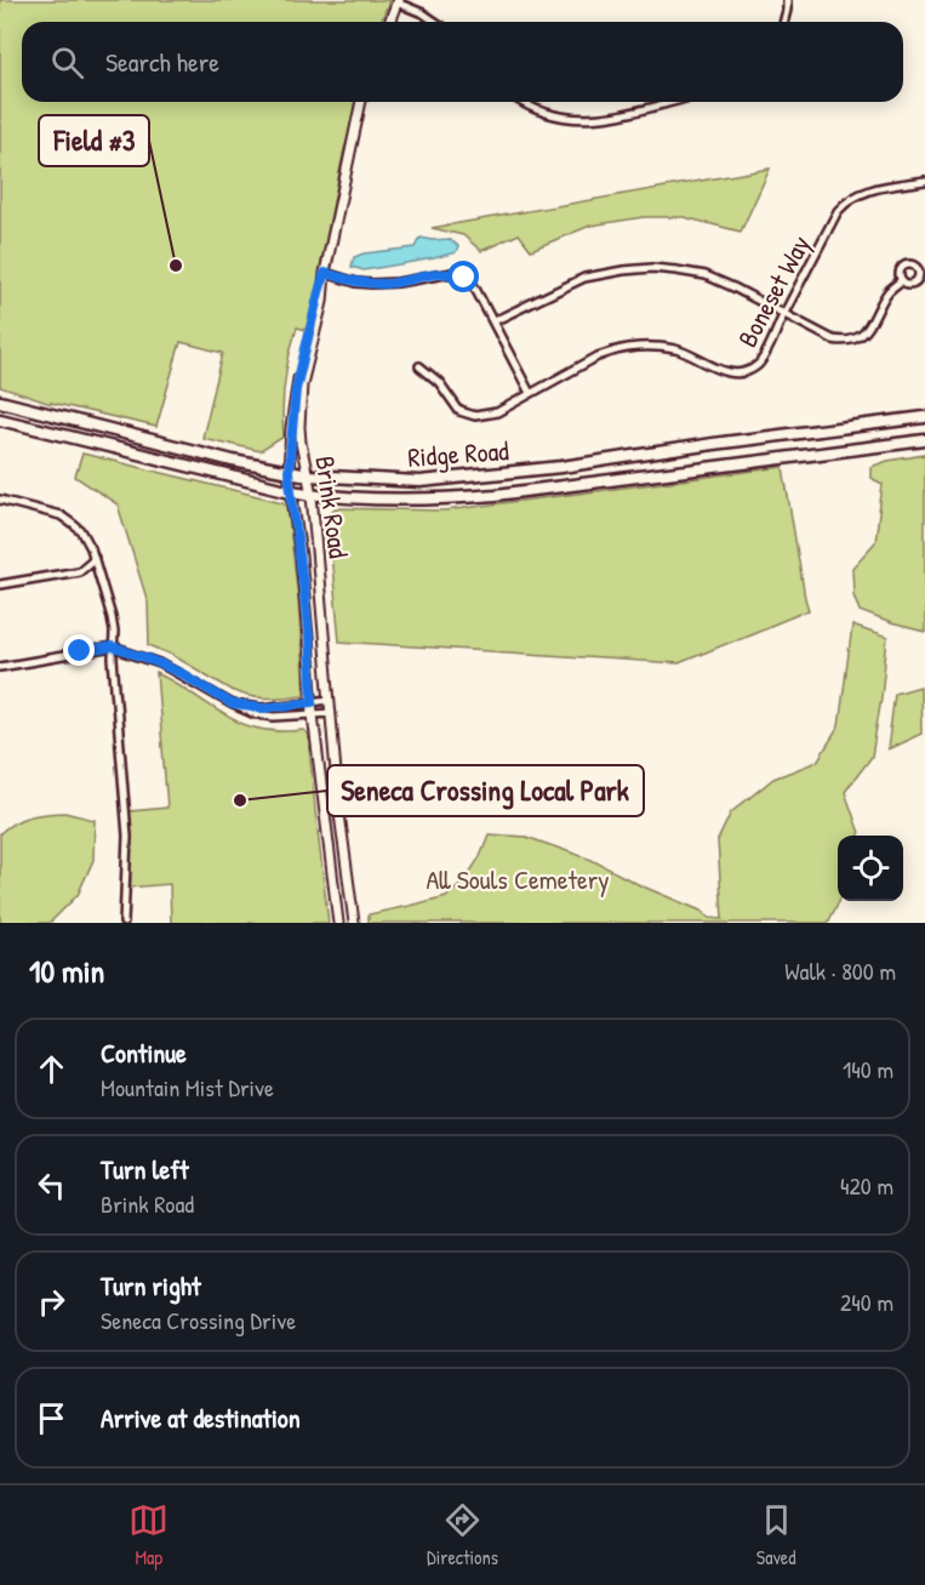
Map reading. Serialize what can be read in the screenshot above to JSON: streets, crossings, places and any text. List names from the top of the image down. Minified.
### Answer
{"streets":{"highway":["Ridge Road"],"main road":["Brink Road"],"street":["Boneset Way"]},"crossings":[["Ridge Road","Brink Road"]],"parks":["All Souls Cemetery"],"places":["Field #3","Seneca Crossing Local Park"],"page":{"search":"Search here","heading":["10 min","Walk · 800 m"],"list":[["Continue","Mountain Mist Drive","140 m"],["Turn left","Brink Road","420 m"],["Turn right","Seneca Crossing Drive","240 m"],"Arrive at destination"],"nav":["Map","Directions","Saved"]}}
